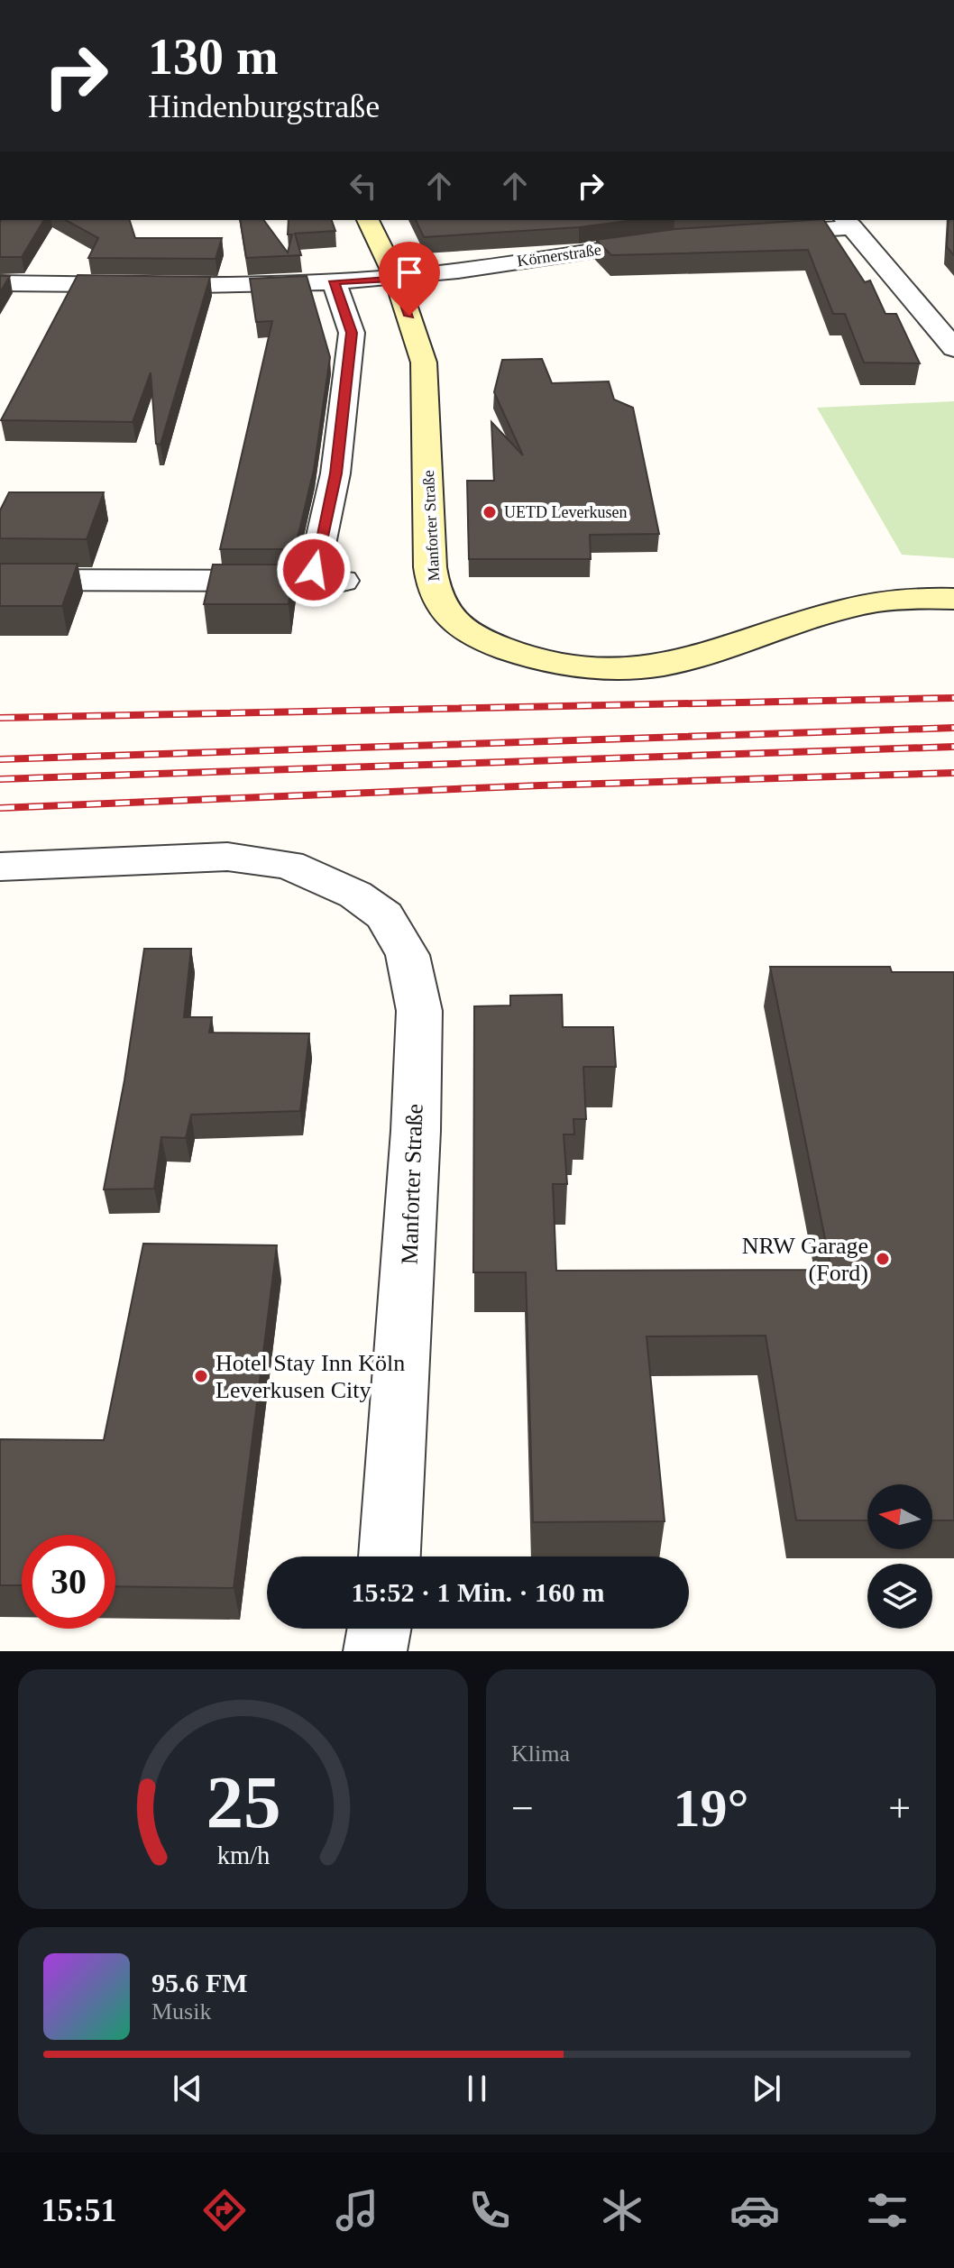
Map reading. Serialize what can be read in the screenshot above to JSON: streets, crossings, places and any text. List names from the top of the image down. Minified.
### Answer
{"streets":{"street":["Körnerstraße","Manforter Straße"]},"crossings":[["Körnerstraße","Manforter Straße"]],"places":["UETD Leverkusen","NRW Garage (Ford)","Hotel Stay Inn Köln Leverkusen City"],"north":"left","page":{"turn":["130 m","Hindenburgstraße"],"limit":"30","trip":"15:52 · 1 Min. · 160 m","tile":"Klima","heat":["−","19°","+"],"song":["95.6 FM","Musik"],"tabs":"15:51","gauge":["25","km/h"]}}
